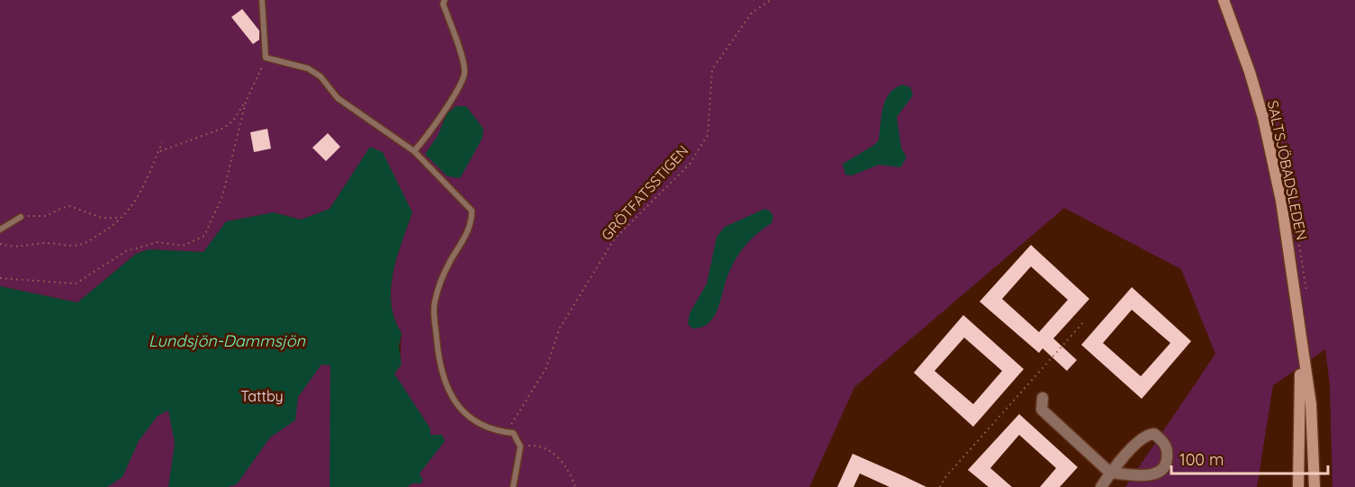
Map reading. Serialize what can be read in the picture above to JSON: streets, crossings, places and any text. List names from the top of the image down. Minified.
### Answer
{"streets":{"main road":["SALTSJÖBADSLEDEN"],"path":["GRÖTFATSSTIGEN"]},"water":["Lundsjön-Dammsjön"],"parks":["Tattby"],"scale_bar":"100 m"}
